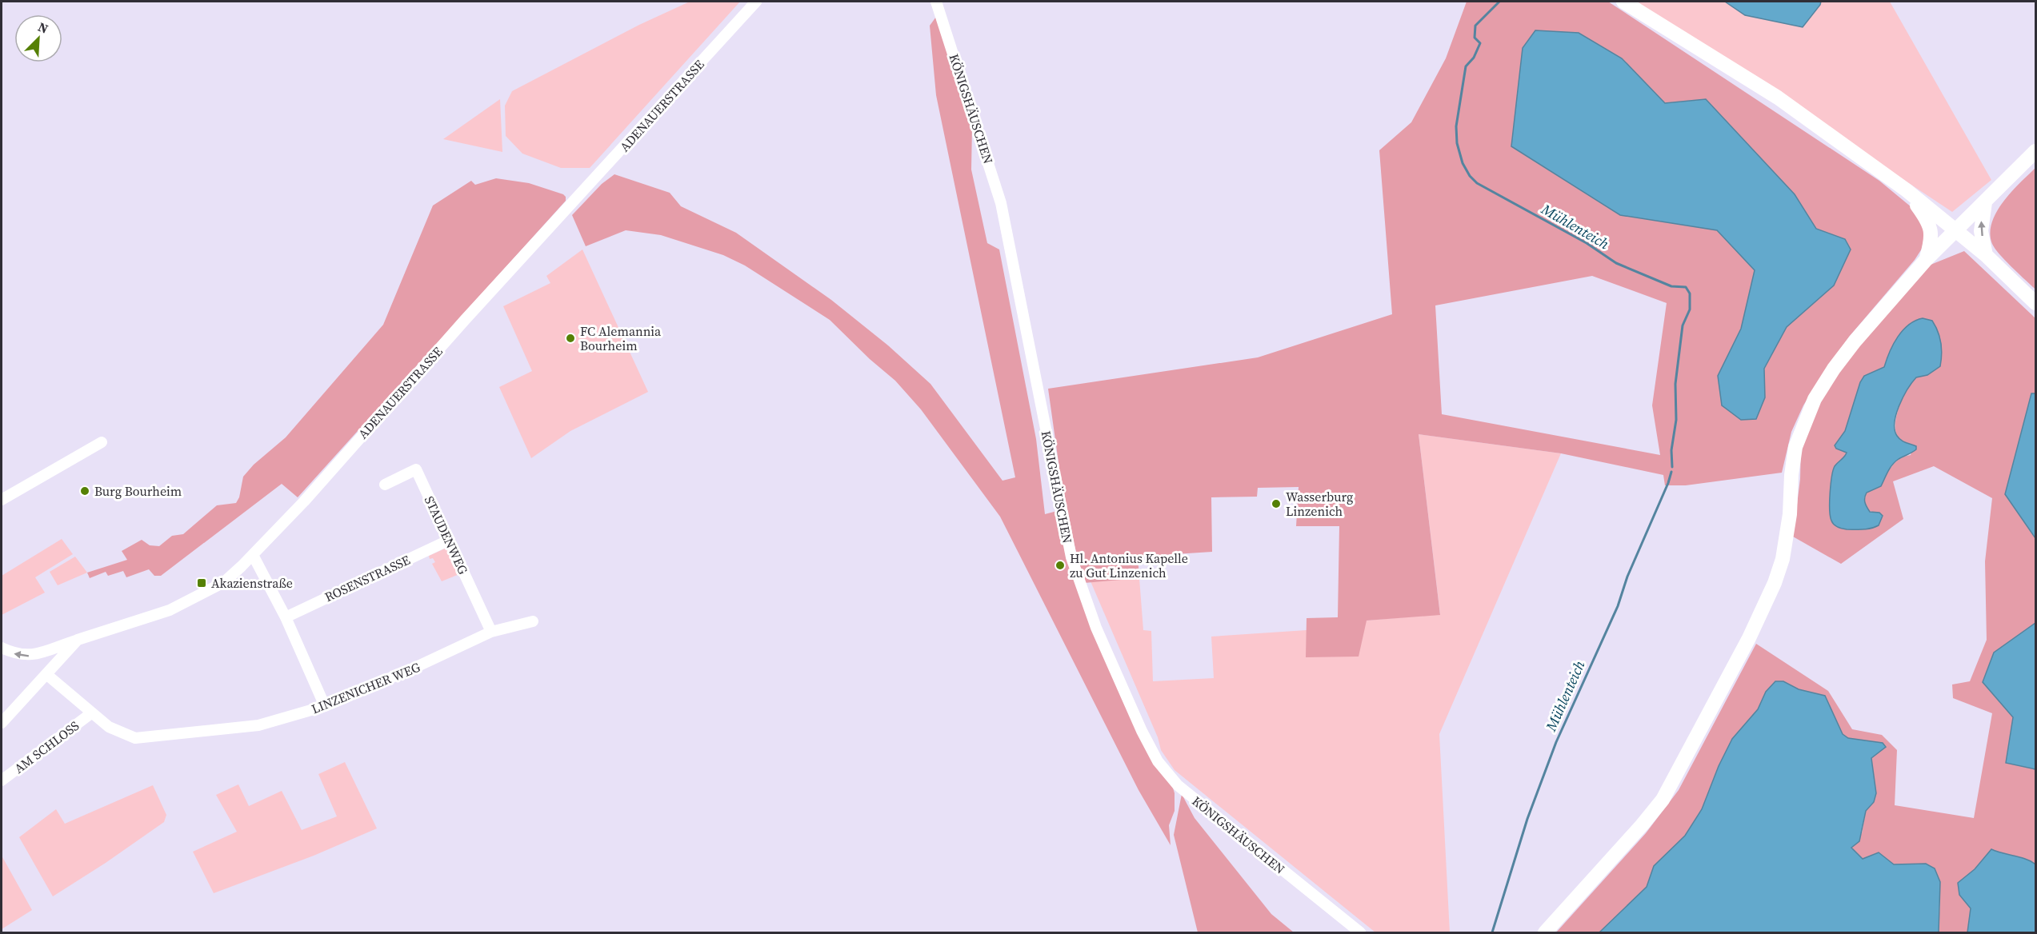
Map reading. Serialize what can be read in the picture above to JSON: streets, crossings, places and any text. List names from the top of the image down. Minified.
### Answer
{"streets":{"street":["ADENAUERSTRASSE","KÖNIGSHÄUSCHEN","STAUDENWEG","ROSENSTRASSE","LINZENICHER WEG","AM SCHLOSS"]},"crossings":[["STAUDENWEG","ROSENSTRASSE"],["STAUDENWEG","LINZENICHER WEG"],["LINZENICHER WEG","AM SCHLOSS"]],"water":["Mühlenteich"],"places":{"other":["FC Alemannia Bourheim","Burg Bourheim","Wasserburg Linzenich","Hl. Antonius Kapelle zu Gut Linzenich"],"transit":["Akazienstraße"]},"north":"top right"}
